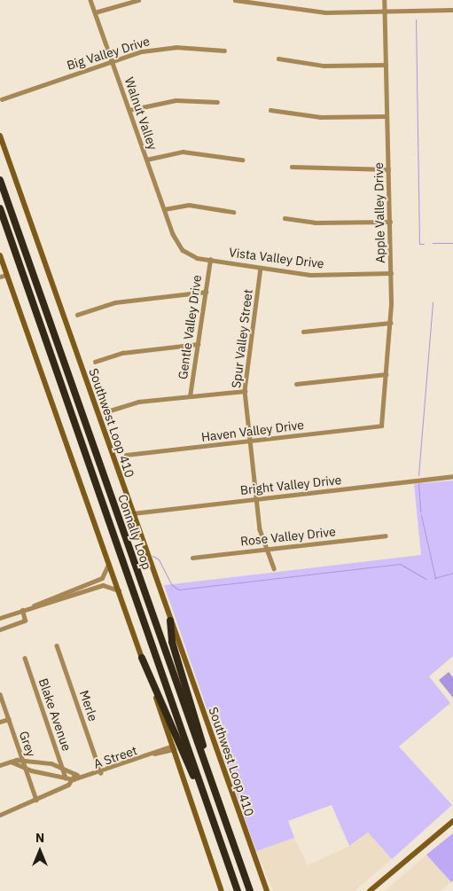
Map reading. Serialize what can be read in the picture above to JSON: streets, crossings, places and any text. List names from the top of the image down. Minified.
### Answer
{"streets":{"highway":["Connally Loop"],"main road":["Southwest Loop 410"],"street":["Big Valley Drive","Walnut Valley","Apple Valley Drive","Vista Valley Drive","Gentle Valley Drive","Spur Valley Street","Haven Valley Drive","Bright Valley Drive","Rose Valley Drive","Merle","Blake Avenue","Grey","A Street"]},"crossings":[["Big Valley Drive","Walnut Valley"],["Walnut Valley","Vista Valley Drive"],["Apple Valley Drive","Vista Valley Drive"],["Apple Valley Drive","Haven Valley Drive"],["Vista Valley Drive","Gentle Valley Drive"],["Vista Valley Drive","Spur Valley Street"],["Spur Valley Street","Haven Valley Drive"],["Spur Valley Street","Bright Valley Drive"],["Spur Valley Street","Rose Valley Drive"],["Southwest Loop 410","Bright Valley Drive"],["Merle","A Street"],["Blake Avenue","A Street"],["Grey","A Street"]],"north":"top"}
